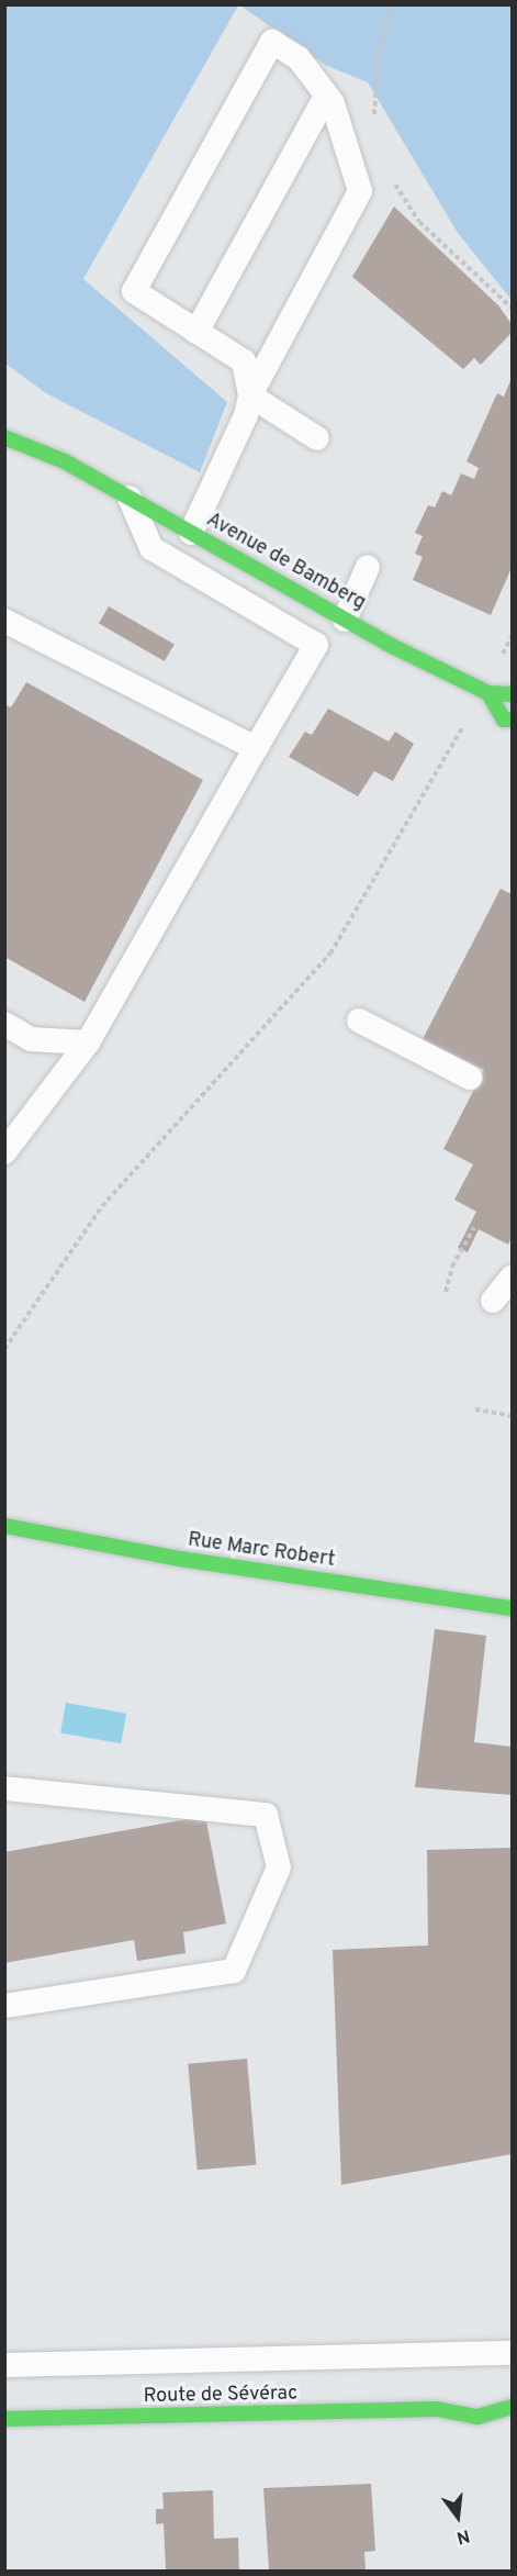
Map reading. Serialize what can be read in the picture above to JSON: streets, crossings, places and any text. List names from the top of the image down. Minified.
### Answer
{"streets":{"main road":["Avenue de Bamberg","Rue Marc Robert","Route de Sévérac"]},"north":"bottom"}
